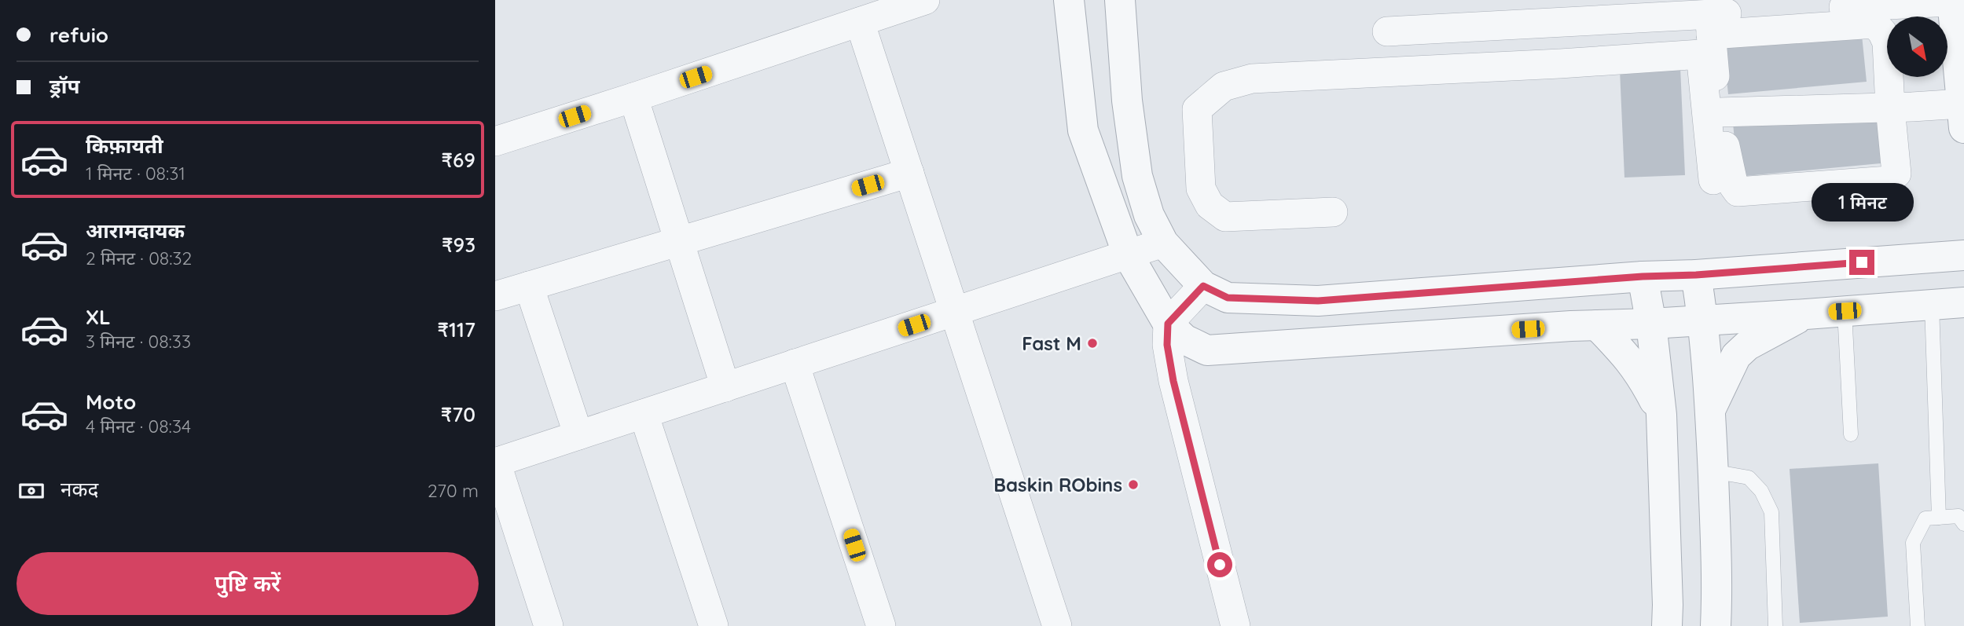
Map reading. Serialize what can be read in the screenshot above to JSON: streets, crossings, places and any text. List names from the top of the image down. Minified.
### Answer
{"places":["Fast M","Baskin RObins"],"north":"bottom right","page":{"banner":["refuio","ड्रॉप"],"list":[{"name":"किफ़ायती","note":"1 मिनट · 08:31","value":"₹69"},{"name":"आरामदायक","note":"2 मिनट · 08:32","value":"₹93"},{"name":"XL","note":"3 मिनट · 08:33","value":"₹117"},{"name":"Moto","note":"4 मिनट · 08:34","value":"₹70"}],"bubble":"1 मिनट","pay":["नकद","270 m"],"buttons":"पुष्टि करें"}}
